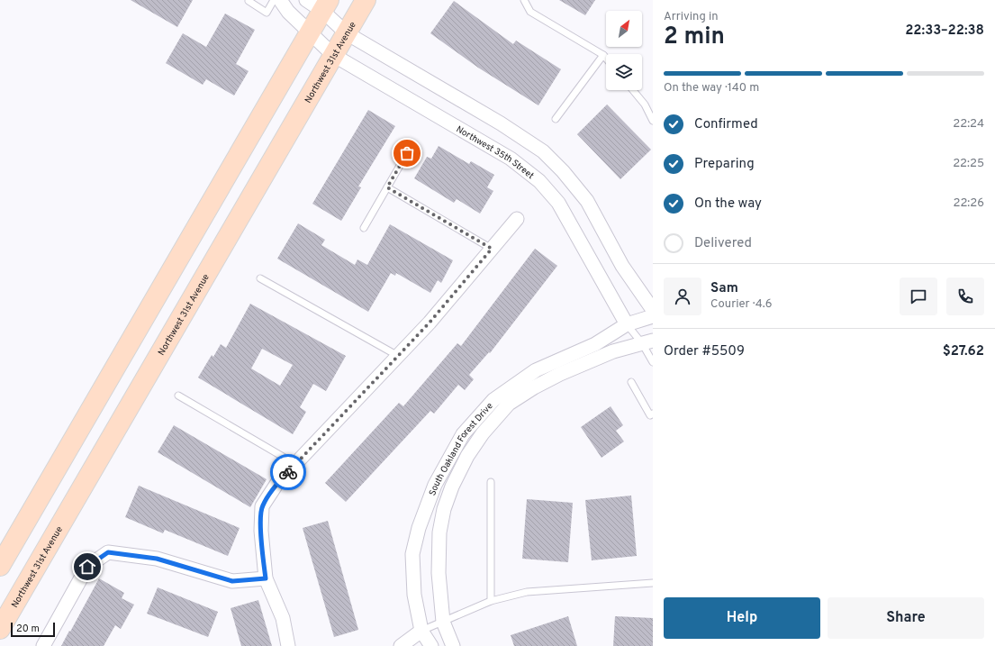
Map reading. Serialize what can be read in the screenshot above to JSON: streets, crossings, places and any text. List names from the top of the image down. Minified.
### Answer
{"streets":{"main road":["Northwest 31st Avenue"],"street":["Northwest 35th Street","South Oakland Forest Drive"]},"crossings":[["Northwest 31st Avenue","Northwest 35th Street"],["Northwest 35th Street","South Oakland Forest Drive"]],"scale_bar":"20 m","north":"top right","page":{"heading":["2 min","Arriving in","22:33–22:38"],"panel":["Sam","Courier · 4.6","Order #5509","$27.62"],"bar":"On the way · 140 m","list":[["Confirmed","22:24"],["Preparing","22:25"],["On the way","22:26"],"Delivered"],"buttons":["Help","Share"],"scale":"20 m"}}
